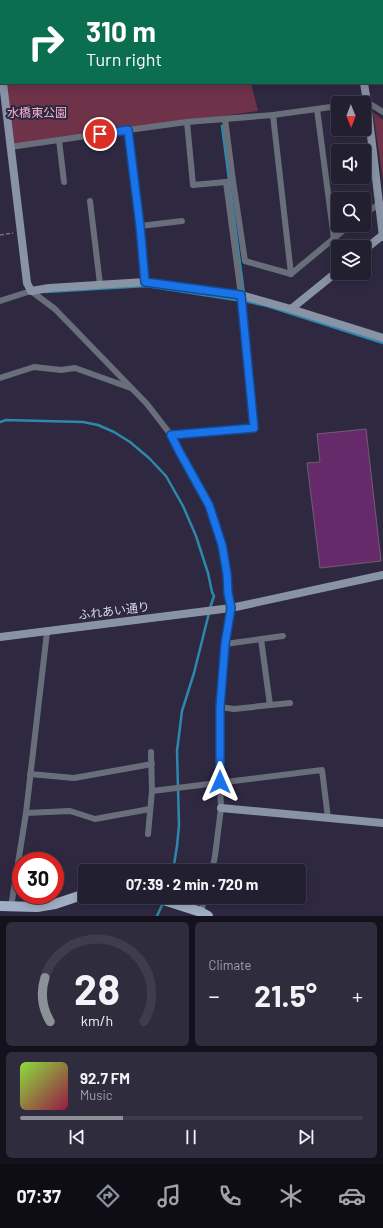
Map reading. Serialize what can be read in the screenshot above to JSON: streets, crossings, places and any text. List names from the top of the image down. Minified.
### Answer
{"streets":{"street":["ふれあい通り"]},"parks":["水橋東公園"],"north":"bottom","page":{"turn":["310 m","Turn right"],"limit":"30","trip":"07:39 · 2 min · 720 m","tile":"Climate","heat":["−","21.5°","+"],"song":["92.7 FM","Music"],"tabs":"07:37","gauge":["28","km/h"]}}
